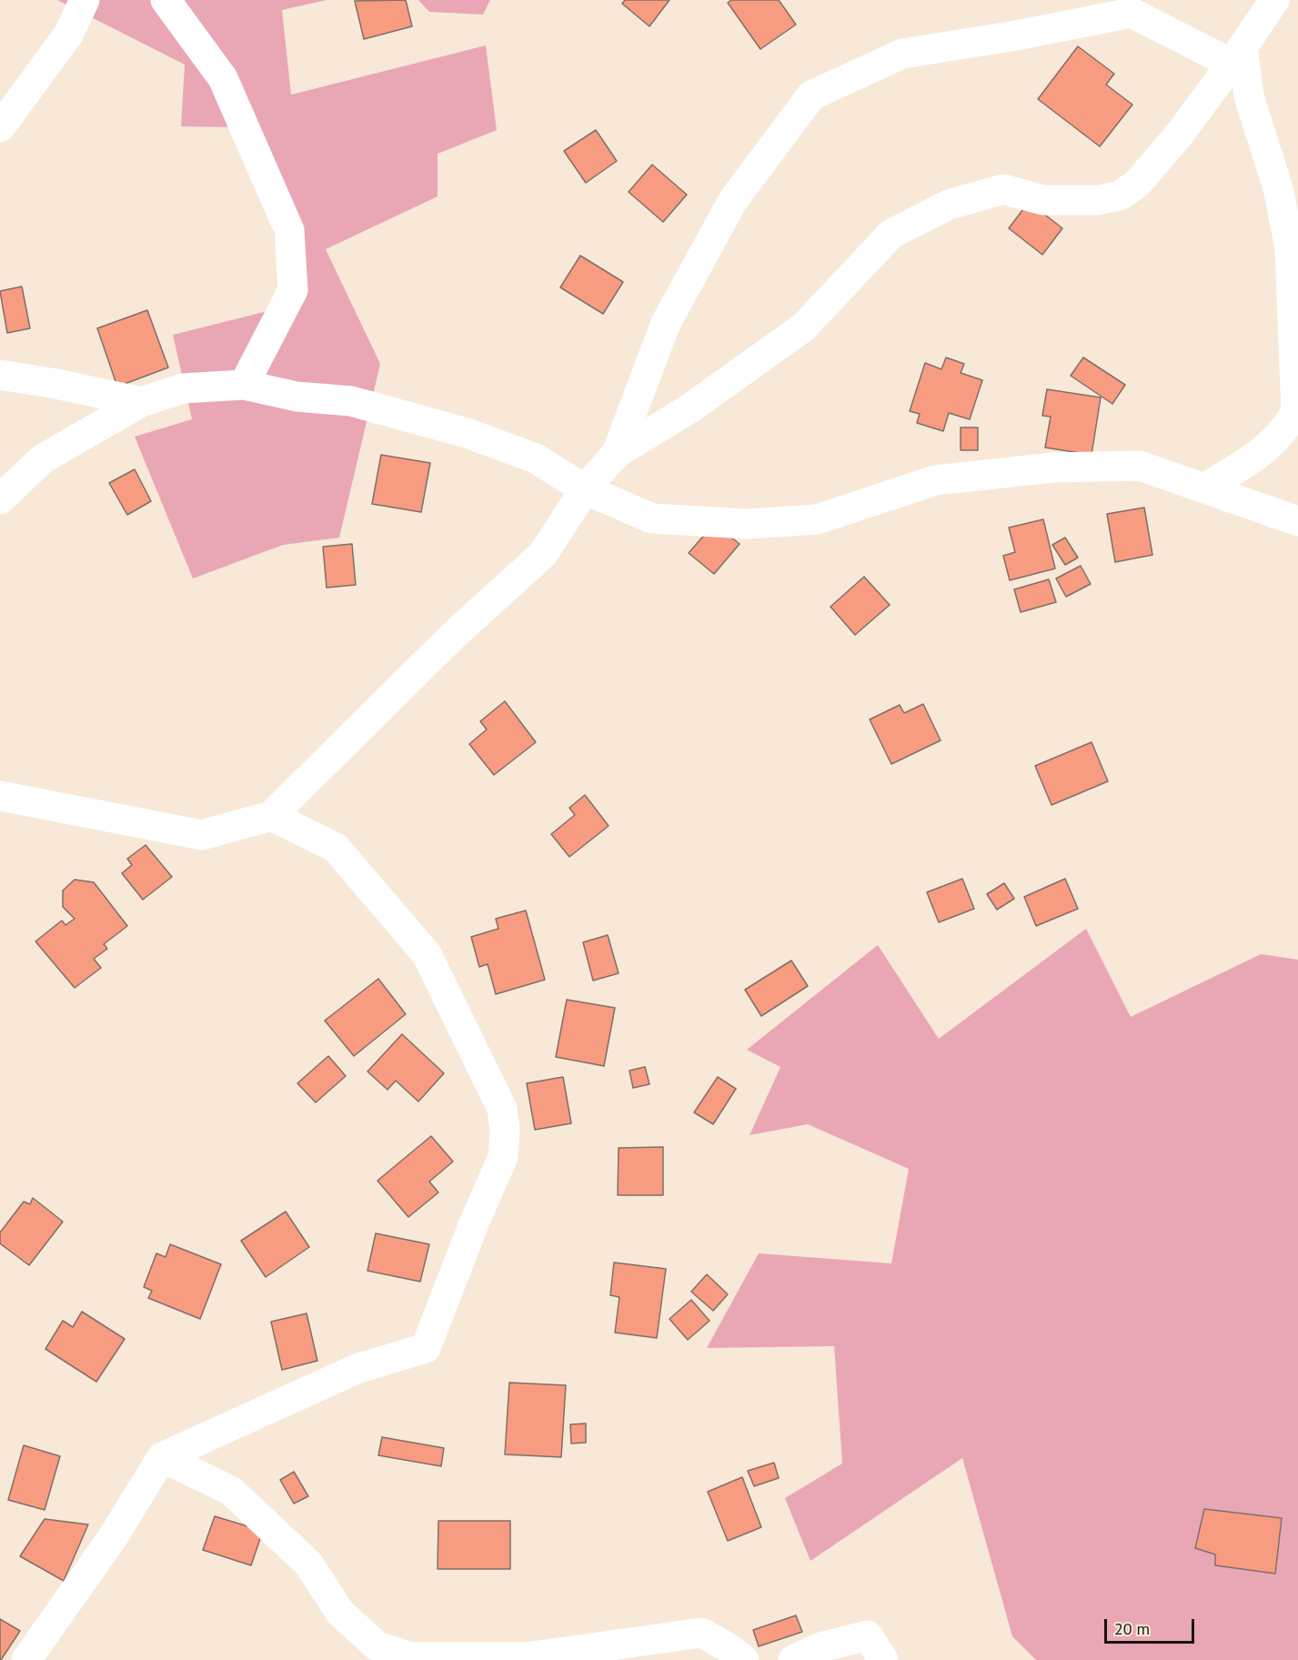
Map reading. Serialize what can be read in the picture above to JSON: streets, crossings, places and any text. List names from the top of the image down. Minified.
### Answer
{"scale_bar":"20 m"}
